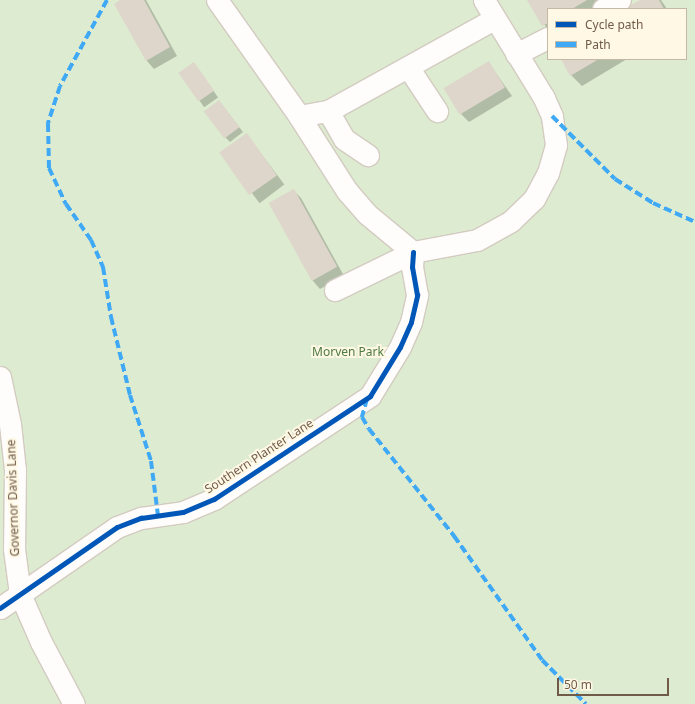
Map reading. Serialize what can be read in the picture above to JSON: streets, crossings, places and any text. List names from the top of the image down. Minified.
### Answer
{"streets":{"street":["Southern Planter Lane","Governor Davis Lane"]},"crossings":[["Southern Planter Lane","Governor Davis Lane"]],"parks":["Morven Park"],"legend":["Cycle path","Path"],"scale_bar":"50 m"}
